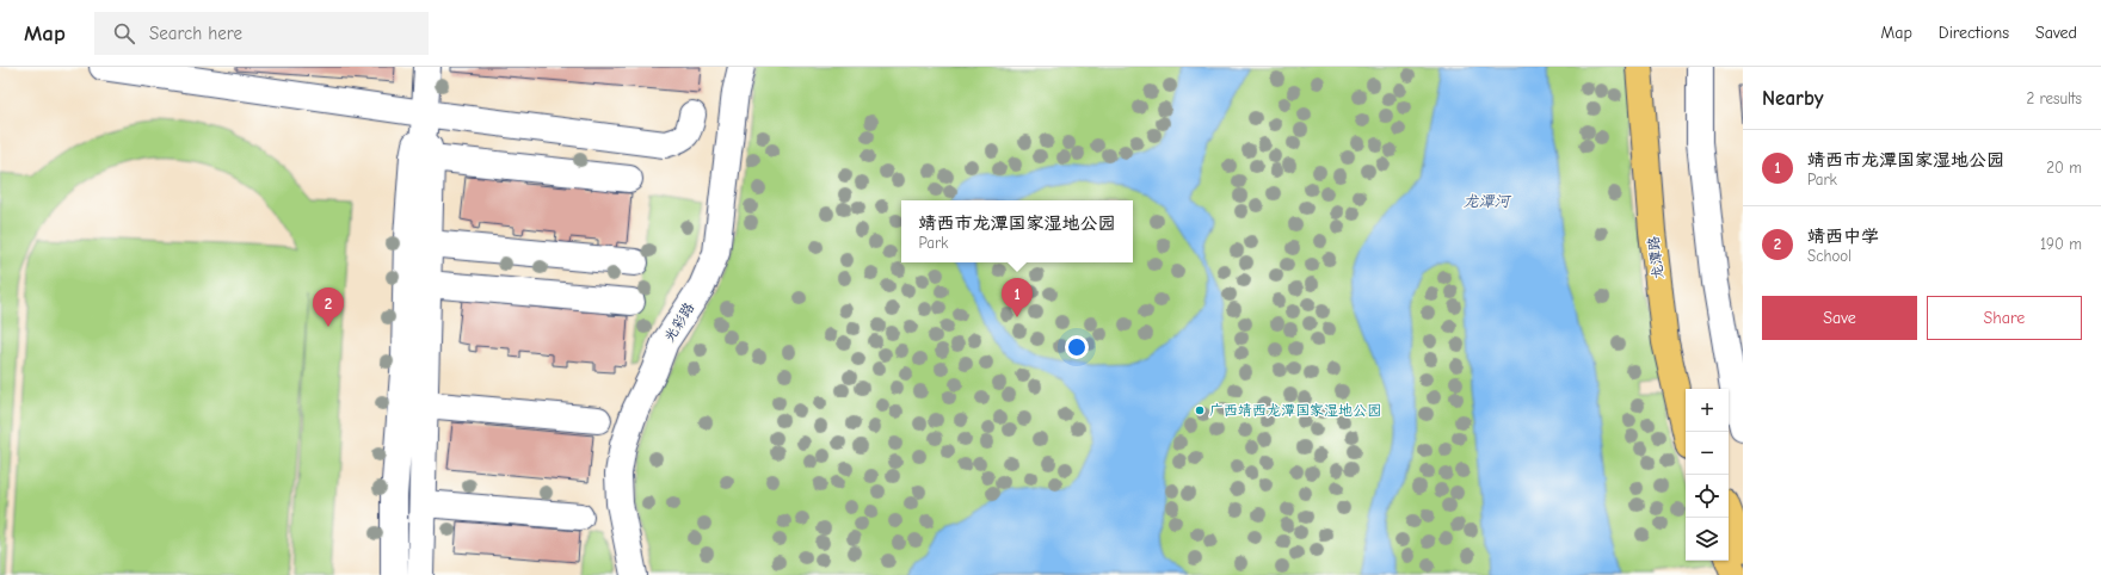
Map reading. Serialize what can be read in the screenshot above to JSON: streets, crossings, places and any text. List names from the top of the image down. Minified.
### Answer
{"streets":{"main road":["龙潭路"],"street":["光彩路"]},"water":["龙潭河"],"places":["广西靖西龙潭国家湿地公园"],"page":{"header":"Map","search":"Search here","nav":["Map","Directions","Saved"],"heading":["Nearby","2 results"],"list":[{"mark":"1","name":"靖西市龙潭国家湿地公园","note":"Park","value":"20 m"},{"mark":"2","name":"靖西中学","note":"School","value":"190 m"}],"popup":["靖西市龙潭国家湿地公园","Park"],"pins":["1","2"],"buttons":["Save","Share"],"map_buttons":["+","−"]}}
